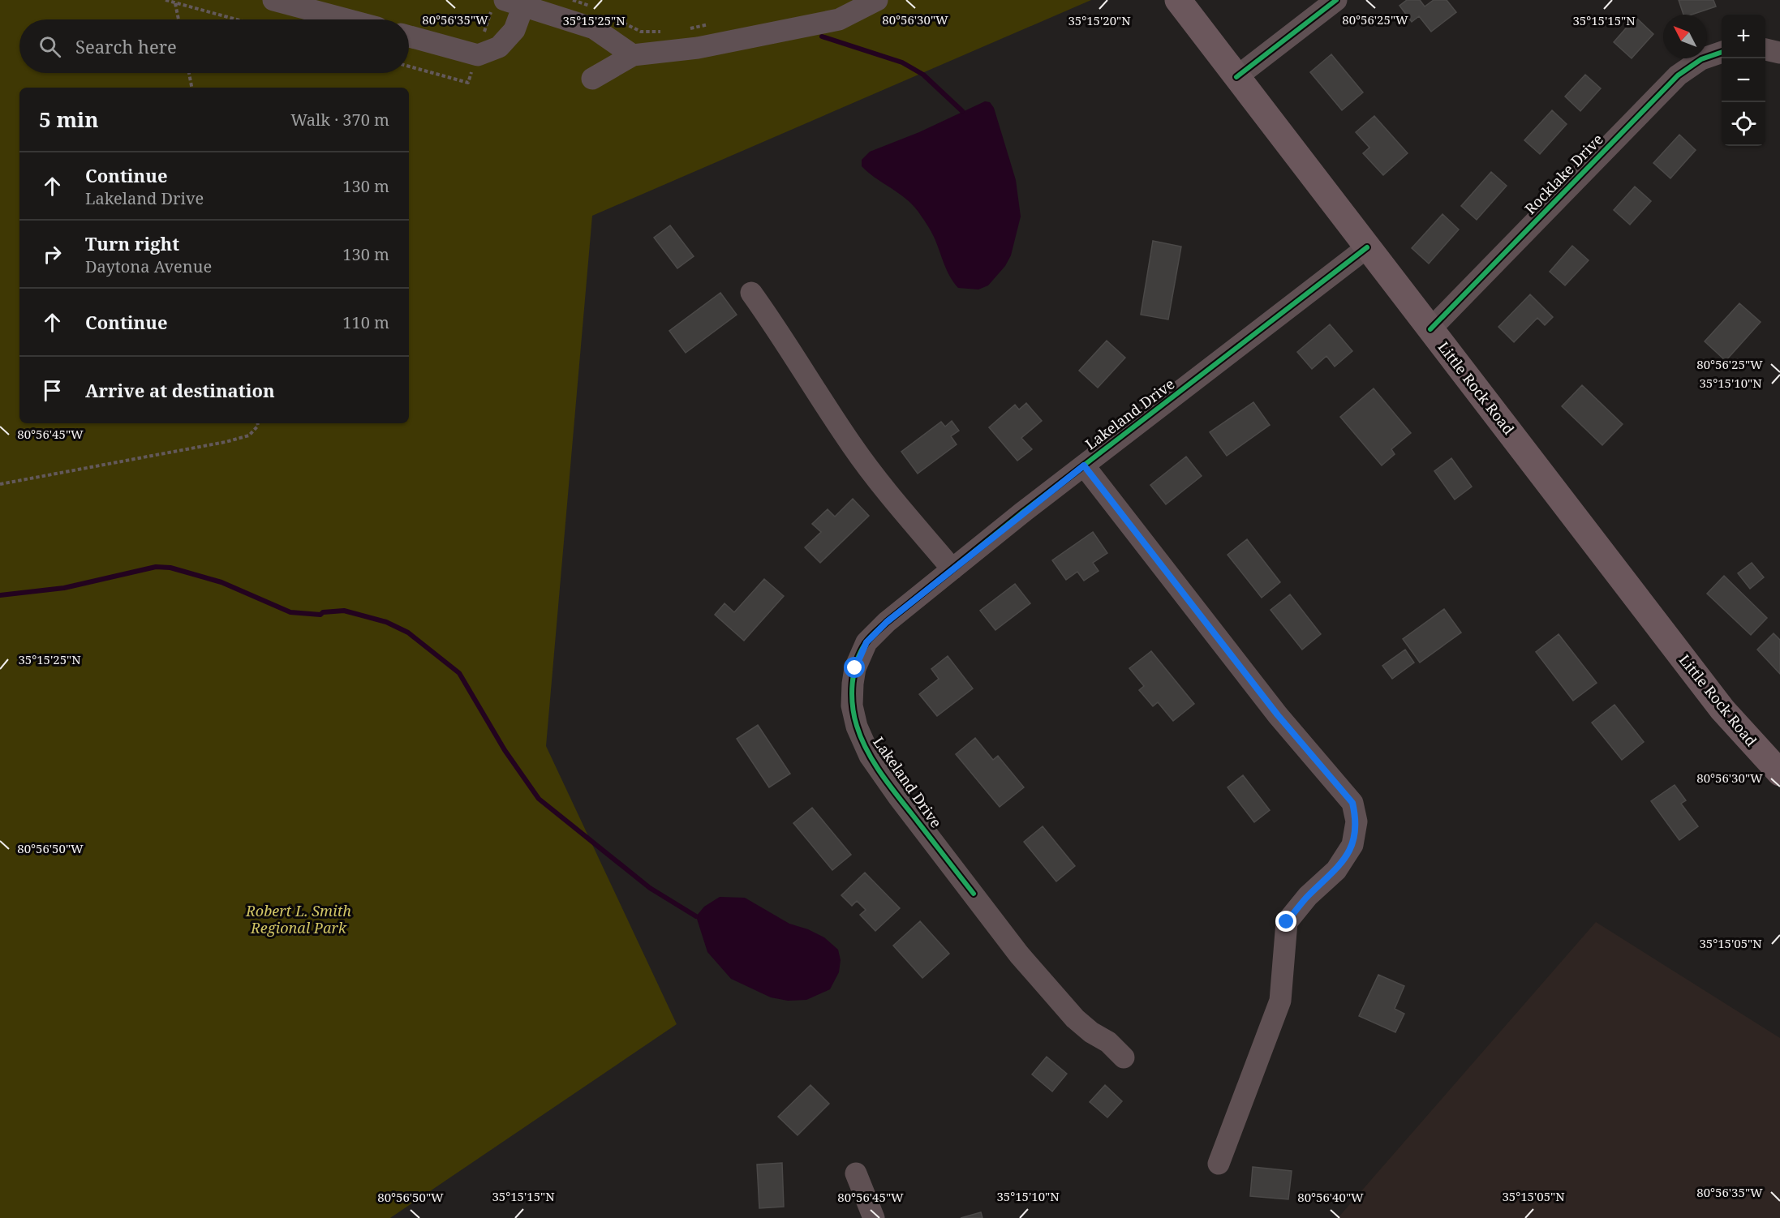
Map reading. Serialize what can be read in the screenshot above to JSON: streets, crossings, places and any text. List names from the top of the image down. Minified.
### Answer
{"streets":{"main road":["Little Rock Road"],"street":["Rocklake Drive","Lakeland Drive"]},"crossings":[["Rocklake Drive","Little Rock Road"],["Little Rock Road","Lakeland Drive"]],"parks":["Robert L. Smith Regional Park"],"north":"top left","page":{"map_buttons":["+","−"],"search":"Search here","heading":["5 min","Walk · 370 m"],"list":[["Continue","Lakeland Drive","130 m"],["Turn right","Daytona Avenue","130 m"],["Continue","110 m"],"Arrive at destination"]},"coordinates":["80°56'35\"W","80°56'30\"W","80°56'25\"W","35°15'25\"N","35°15'20\"N","35°15'15\"N","35°15'10\"N","80°56'45\"W","80°56'50\"W","35°15'05\"N","80°56'40\"W"]}
